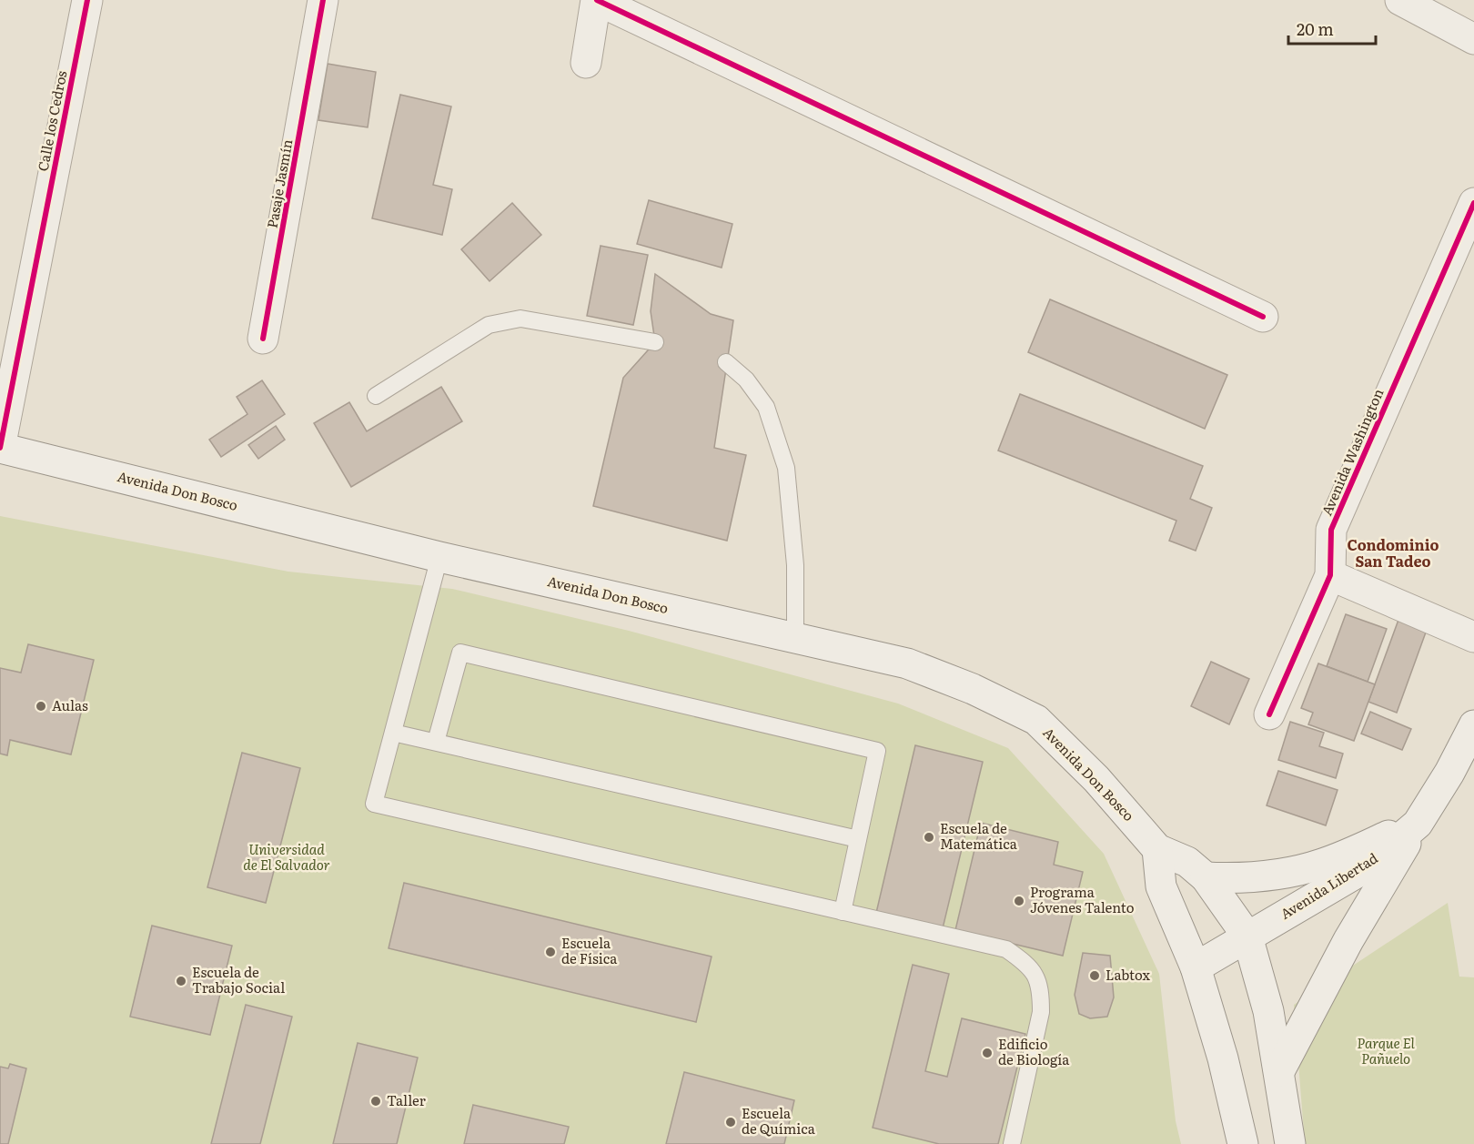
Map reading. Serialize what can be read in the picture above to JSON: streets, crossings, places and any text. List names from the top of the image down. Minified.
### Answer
{"streets":{"main road":["Calle los Cedros","Pasaje Jasmín","Avenida Washington","Avenida Don Bosco","Avenida Libertad"]},"crossings":[["Calle los Cedros","Avenida Don Bosco"],["Avenida Don Bosco","Avenida Libertad"]],"districts":["Condominio San Tadeo"],"parks":["Universidad de El Salvador","Parque El Pañuelo"],"places":["Aulas","Escuela de Matemática","Programa Jóvenes Talento","Escuela de Física","Labtox","Escuela de Trabajo Social","Edificio de Biología","Taller","Escuela de Química"],"scale_bar":"20 m"}
